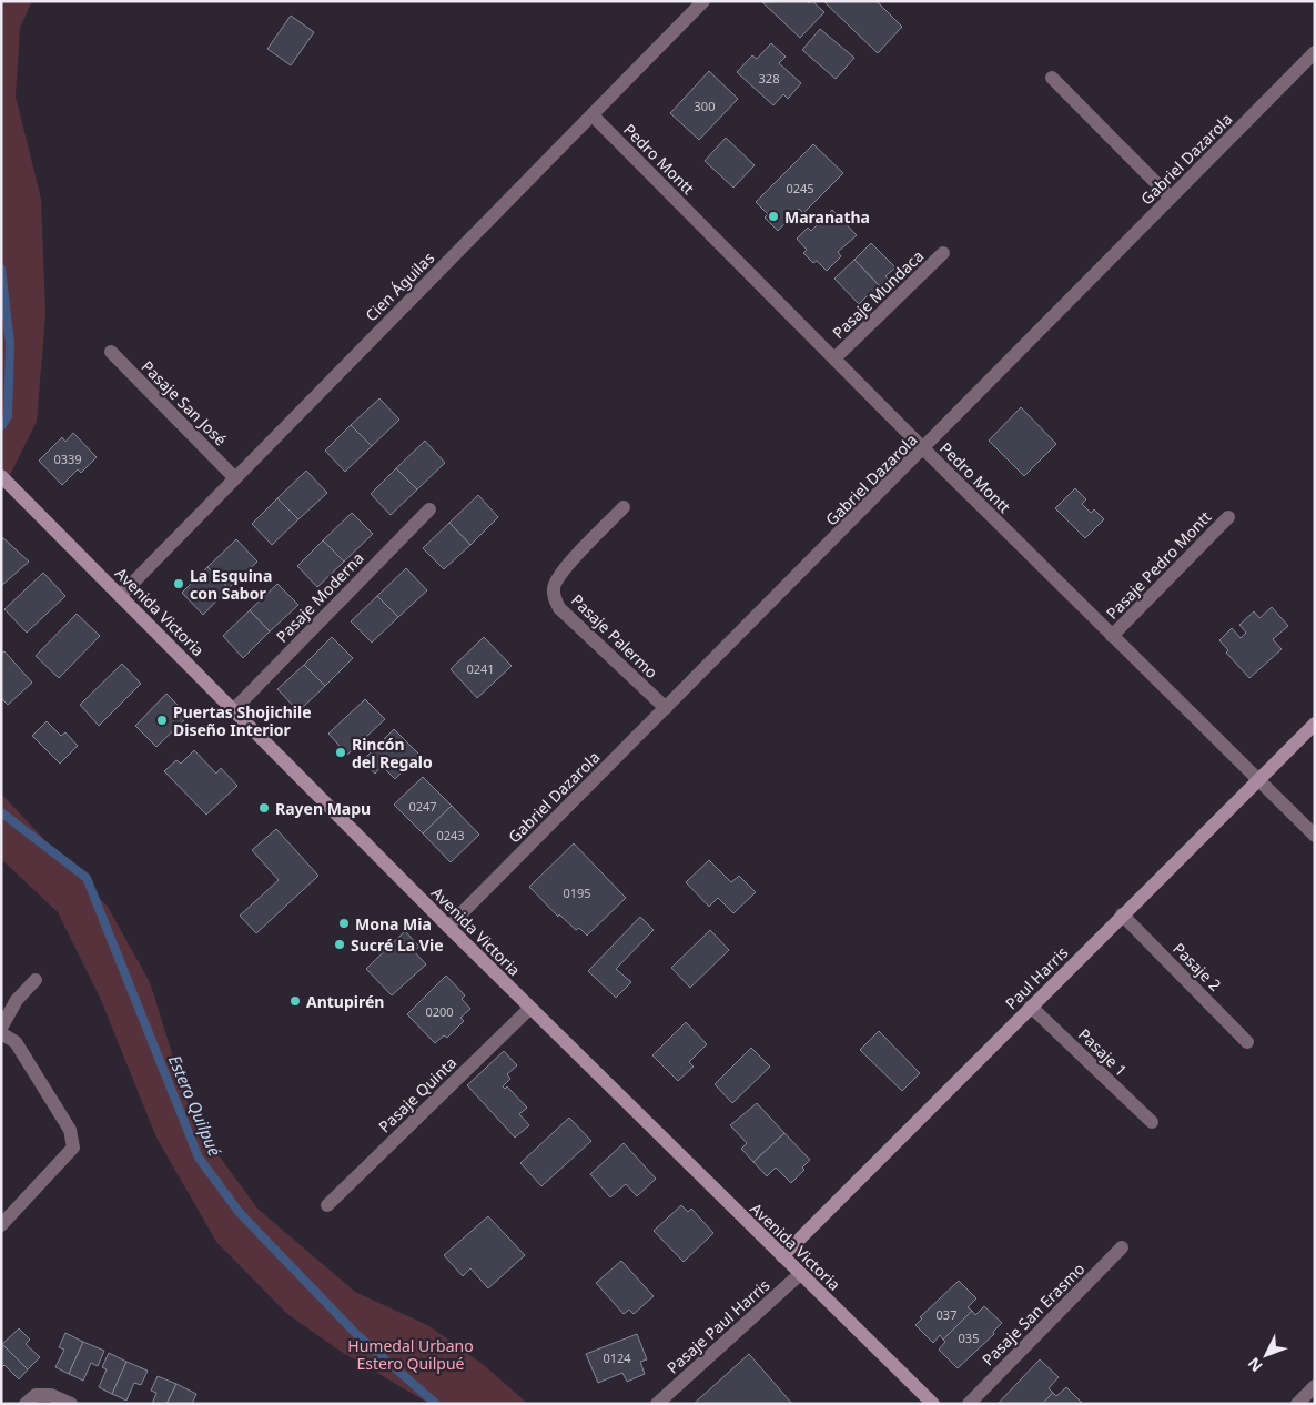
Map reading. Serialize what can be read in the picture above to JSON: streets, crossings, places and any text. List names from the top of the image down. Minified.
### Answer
{"streets":{"street":["Pedro Montt","Gabriel Dazarola","Cien Águilas","Pasaje Mundaca","Pasaje San José","Pasaje Pedro Montt","Pasaje Moderna","Avenida Victoria","Pasaje Palermo","Pasaje 2","Paul Harris","Pasaje 1","Pasaje Quinta","Pasaje San Erasmo","Pasaje Paul Harris"]},"crossings":[["Pedro Montt","Gabriel Dazarola"],["Pedro Montt","Cien Águilas"],["Pedro Montt","Pasaje Mundaca"],["Pedro Montt","Pasaje Pedro Montt"],["Pedro Montt","Paul Harris"],["Gabriel Dazarola","Avenida Victoria"],["Gabriel Dazarola","Pasaje Palermo"],["Cien Águilas","Pasaje San José"],["Cien Águilas","Avenida Victoria"],["Pasaje Moderna","Avenida Victoria"],["Avenida Victoria","Paul Harris"],["Avenida Victoria","Pasaje Quinta"],["Avenida Victoria","Pasaje Paul Harris"],["Pasaje 2","Paul Harris"],["Paul Harris","Pasaje 1"]],"water":["Estero Quilpué"],"parks":["Humedal Urbano Estero Quilpué"],"places":["Maranatha","La Esquina con Sabor","Puertas Shojichile Diseño Interior","Rincón del Regalo","Rayen Mapu","Mona Mia","Sucré La Vie","Antupirén"],"house_numbers":["328","300","0245","0339","0241","0247","0243","0195","0200","037","035","0124"],"north":"bottom left"}
